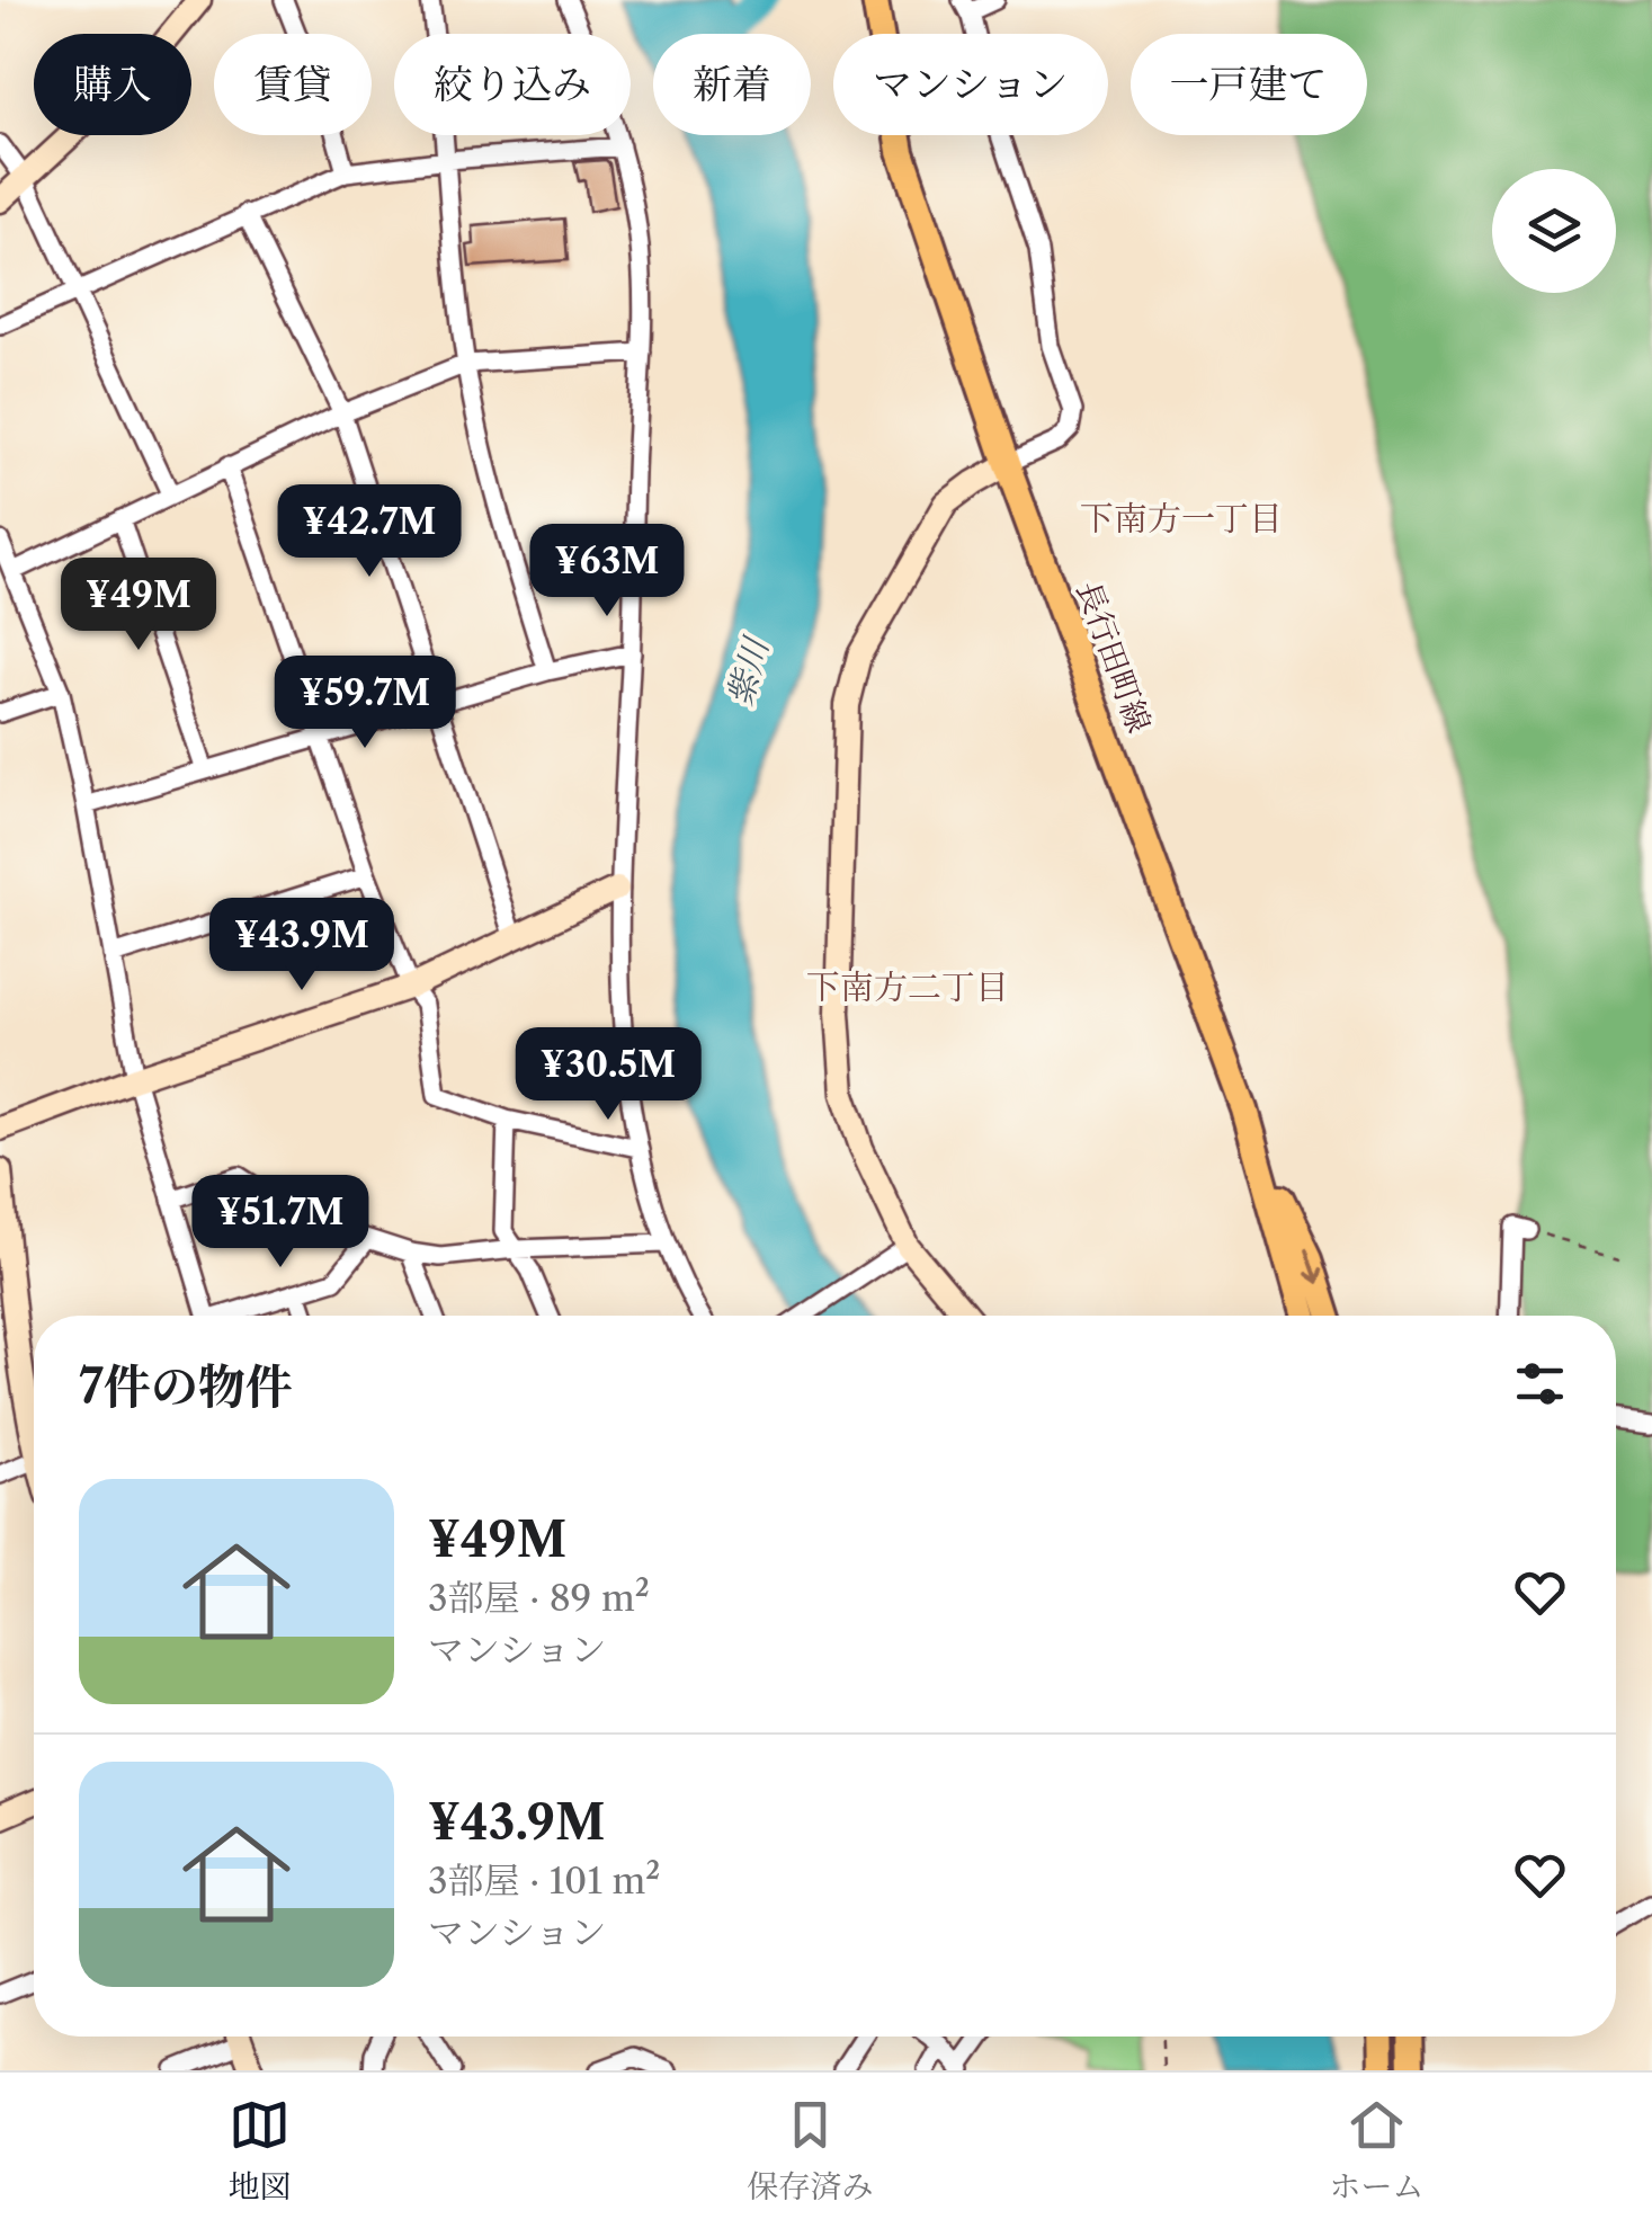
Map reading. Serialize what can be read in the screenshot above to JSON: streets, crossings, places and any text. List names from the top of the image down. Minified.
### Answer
{"streets":{"main road":["長行田町線"]},"districts":["下南方一丁目","下南方二丁目"],"water":["紫川"],"page":{"chip":["購入","賃貸","絞り込み","新着","マンション","一戸建て"],"price":["¥42.7M","¥63M","¥49M","¥59.7M","¥43.9M","¥30.5M","¥51.7M"],"heading":"7件の物件","list":[{"name":"¥49M","note":"3部屋 · 89 m² · マンション"},{"name":"¥43.9M","note":"3部屋 · 101 m² · マンション"}],"tabs":["地図","保存済み","ホーム"]}}
